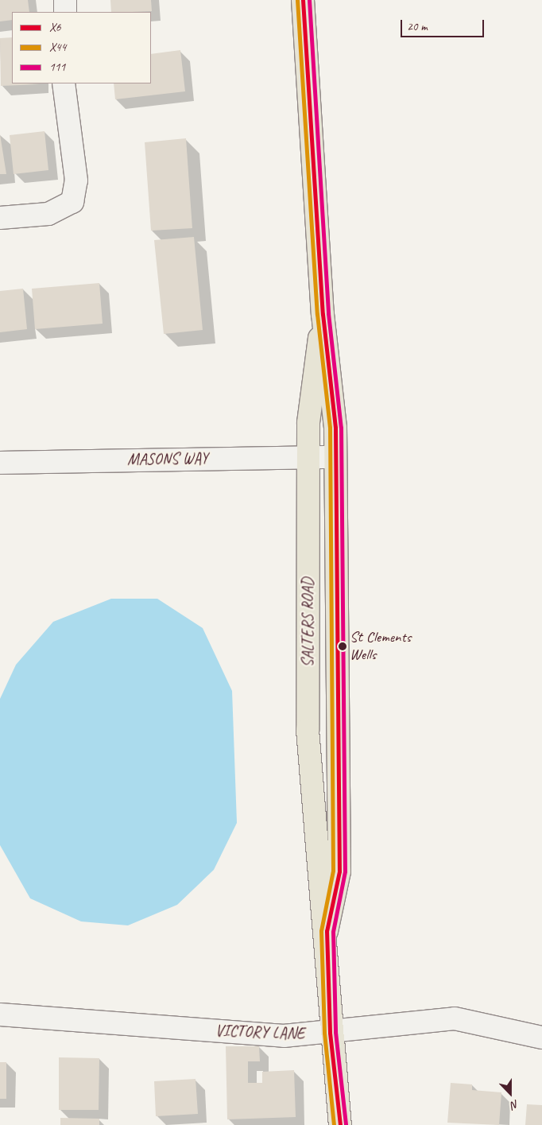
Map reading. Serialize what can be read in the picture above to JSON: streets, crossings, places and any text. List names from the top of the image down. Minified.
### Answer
{"streets":{"main road":["SALTERS ROAD"],"street":["MASONS WAY","VICTORY LANE"]},"crossings":[["MASONS WAY","SALTERS ROAD"],["SALTERS ROAD","VICTORY LANE"]],"places":["St Clements Wells"],"lines":["transit line X6","transit line X44","transit line 111"],"legend":["X6","X44","111"],"scale_bar":"20 m","north":"bottom"}
